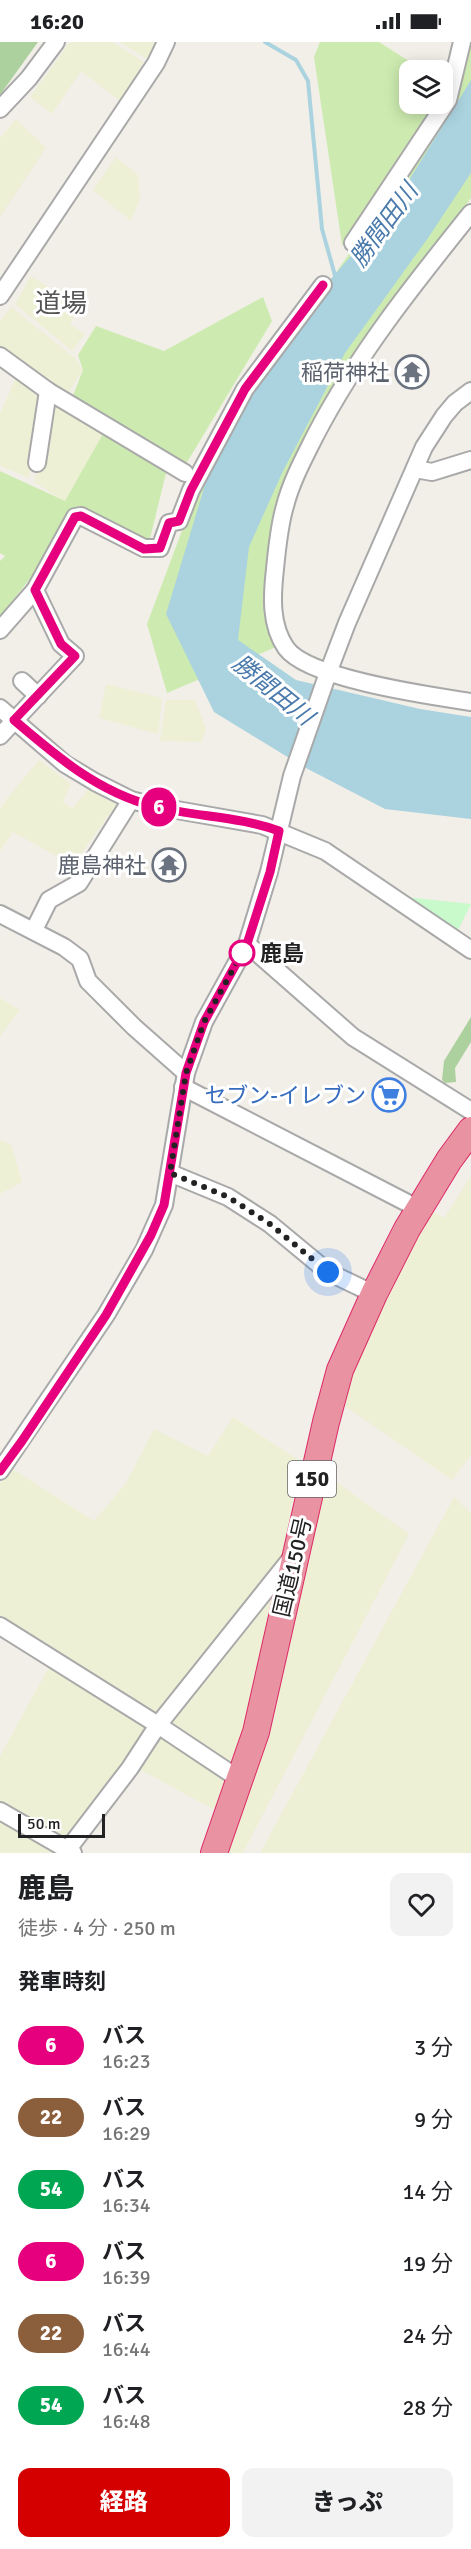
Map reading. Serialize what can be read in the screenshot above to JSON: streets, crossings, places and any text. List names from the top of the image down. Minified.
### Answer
{"streets":{"highway":["150","国道150号"]},"districts":["道場"],"water":["勝間田川"],"places":{"temple":["稲荷神社","鹿島神社"],"other":["鹿島"],"supermarket":["セブン-イレブン"]},"lines":["bus line 6"],"scale_bar":"50 m","page":{"status":"16:20","on_map":"6","scale":"50 m","heading":[["鹿島","徒歩 · 4 分 · 250 m"],"発車時刻"],"list":[{"mark":"6","name":"バス","note":"16:23","value":"3 分"},{"mark":"22","name":"バス","note":"16:29","value":"9 分"},{"mark":"54","name":"バス","note":"16:34","value":"14 分"},{"mark":"6","name":"バス","note":"16:39","value":"19 分"},{"mark":"22","name":"バス","note":"16:44","value":"24 分"},{"mark":"54","name":"バス","note":"16:48","value":"28 分"}],"buttons":["経路","きっぷ"]}}
